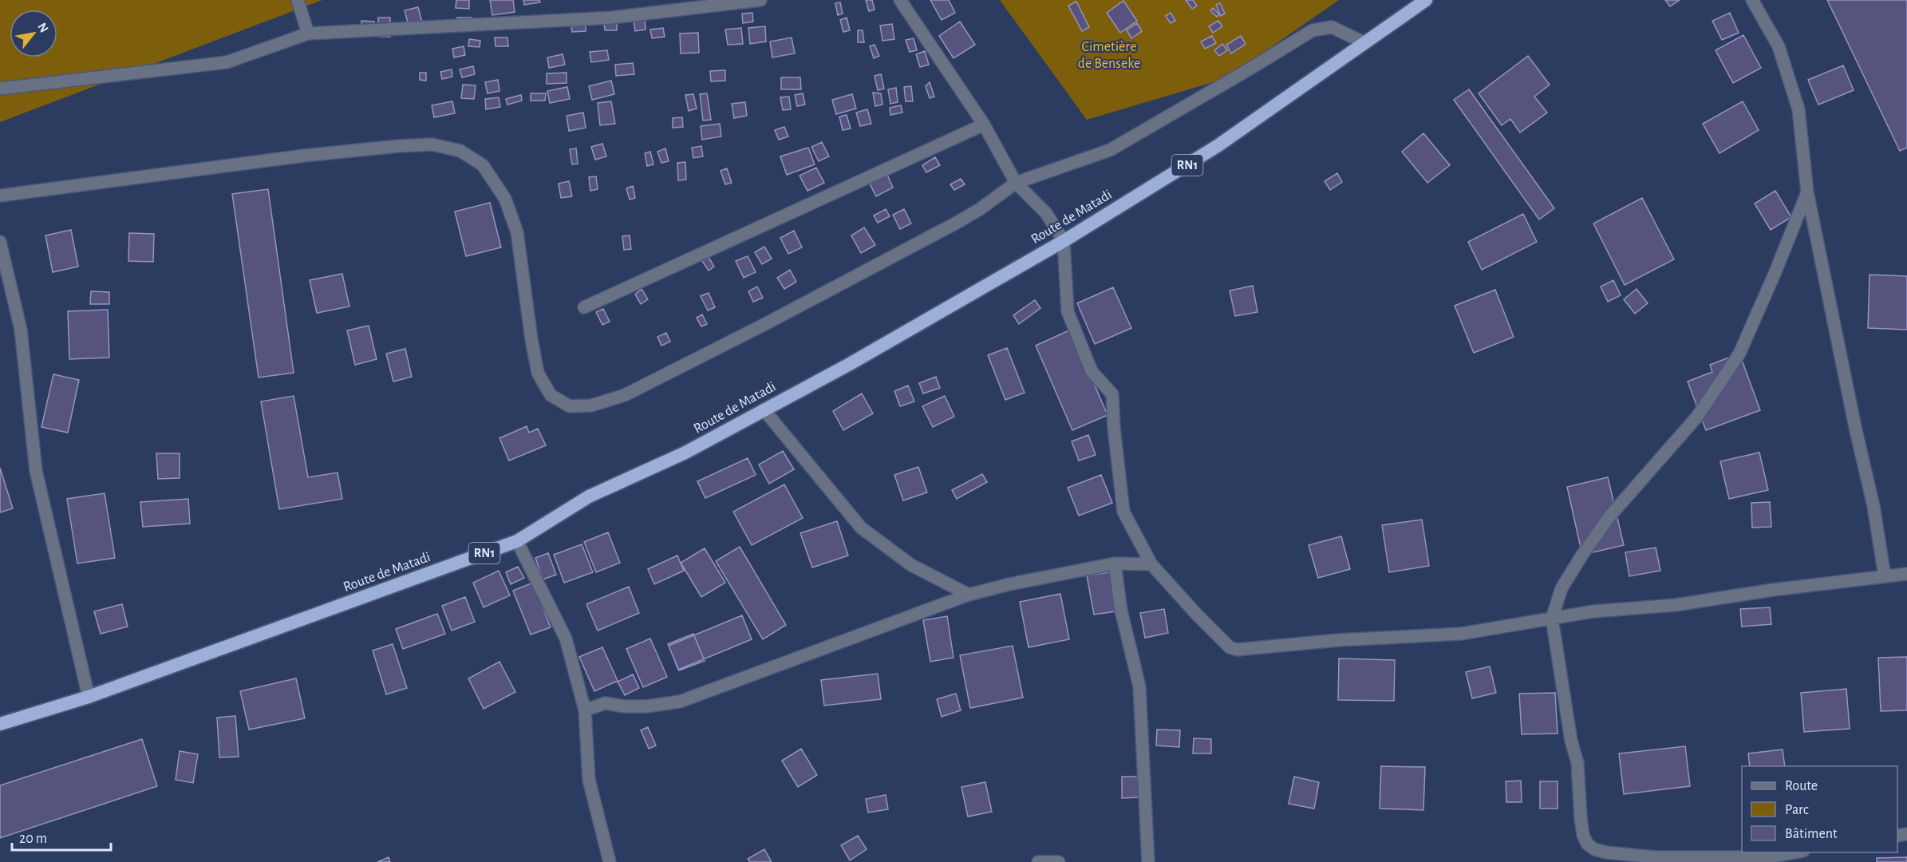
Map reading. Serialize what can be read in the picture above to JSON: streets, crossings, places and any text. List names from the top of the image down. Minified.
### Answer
{"streets":{"highway":["RN1","Route de Matadi"]},"parks":["Cimetière de Benseke"],"legend":["Route","Parc","Bâtiment"],"scale_bar":"20 m","north":"top right"}
